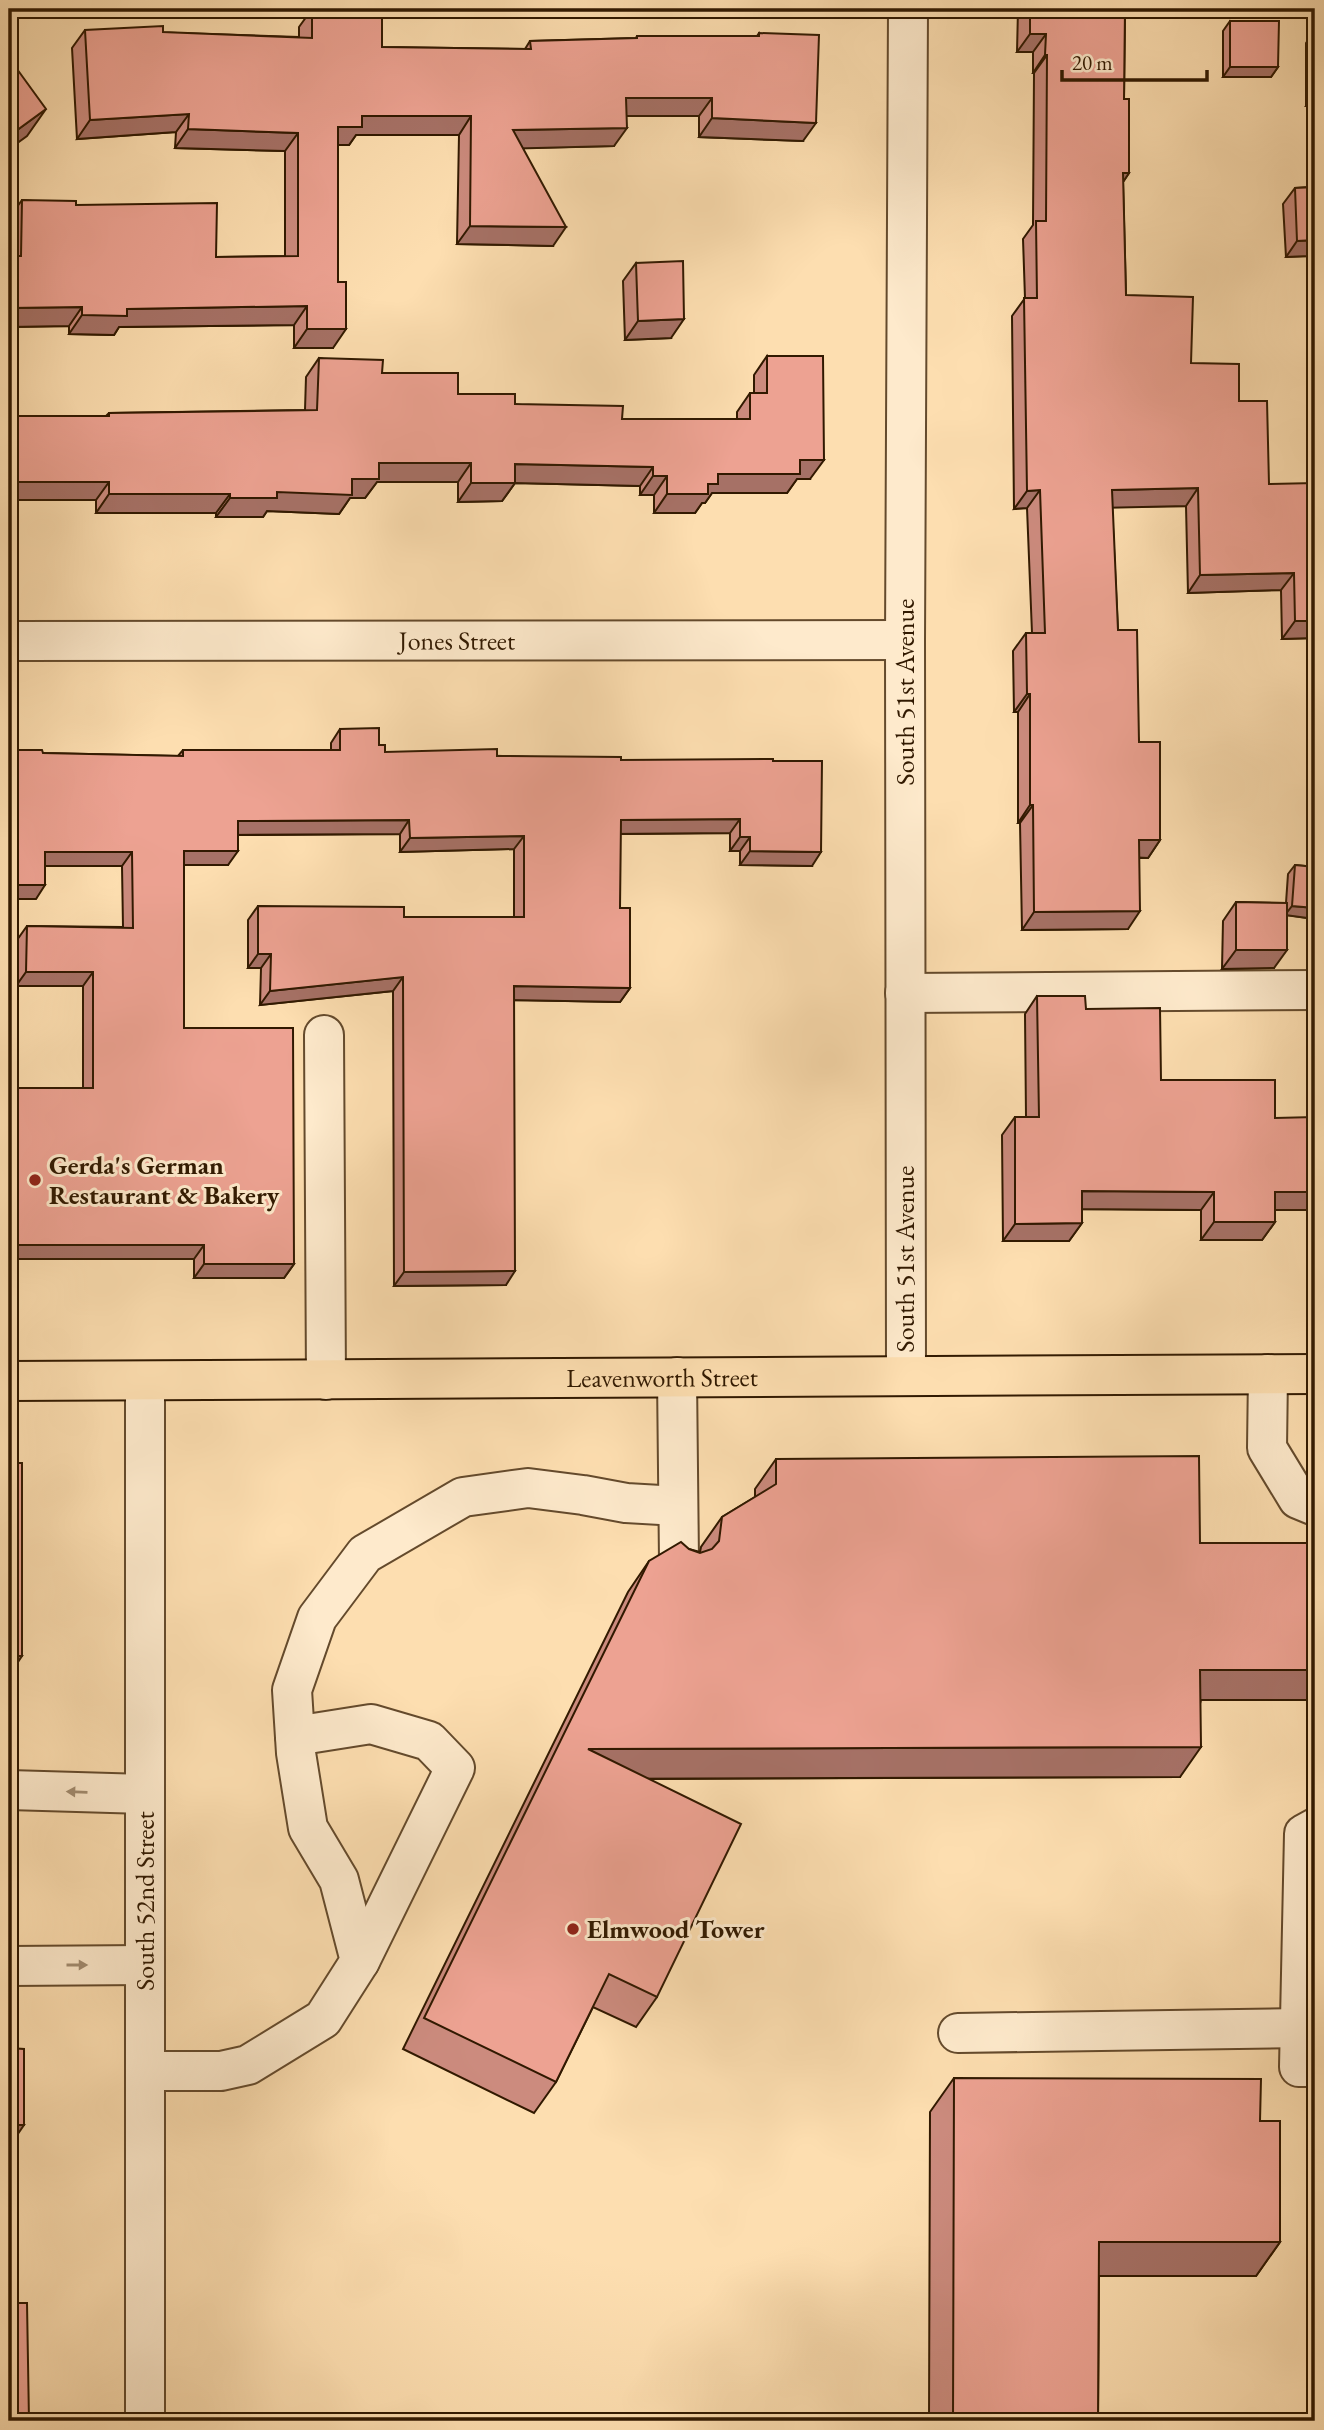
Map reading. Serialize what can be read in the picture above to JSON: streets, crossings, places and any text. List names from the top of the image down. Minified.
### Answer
{"streets":{"main road":["Leavenworth Street"],"street":["Jones Street","South 51st Avenue","South 52nd Street"]},"crossings":[["Jones Street","South 51st Avenue"],["South 51st Avenue","Leavenworth Street"],["Leavenworth Street","South 52nd Street"]],"places":["Gerda's German Restaurant & Bakery","Elmwood Tower"],"scale_bar":"20 m"}
